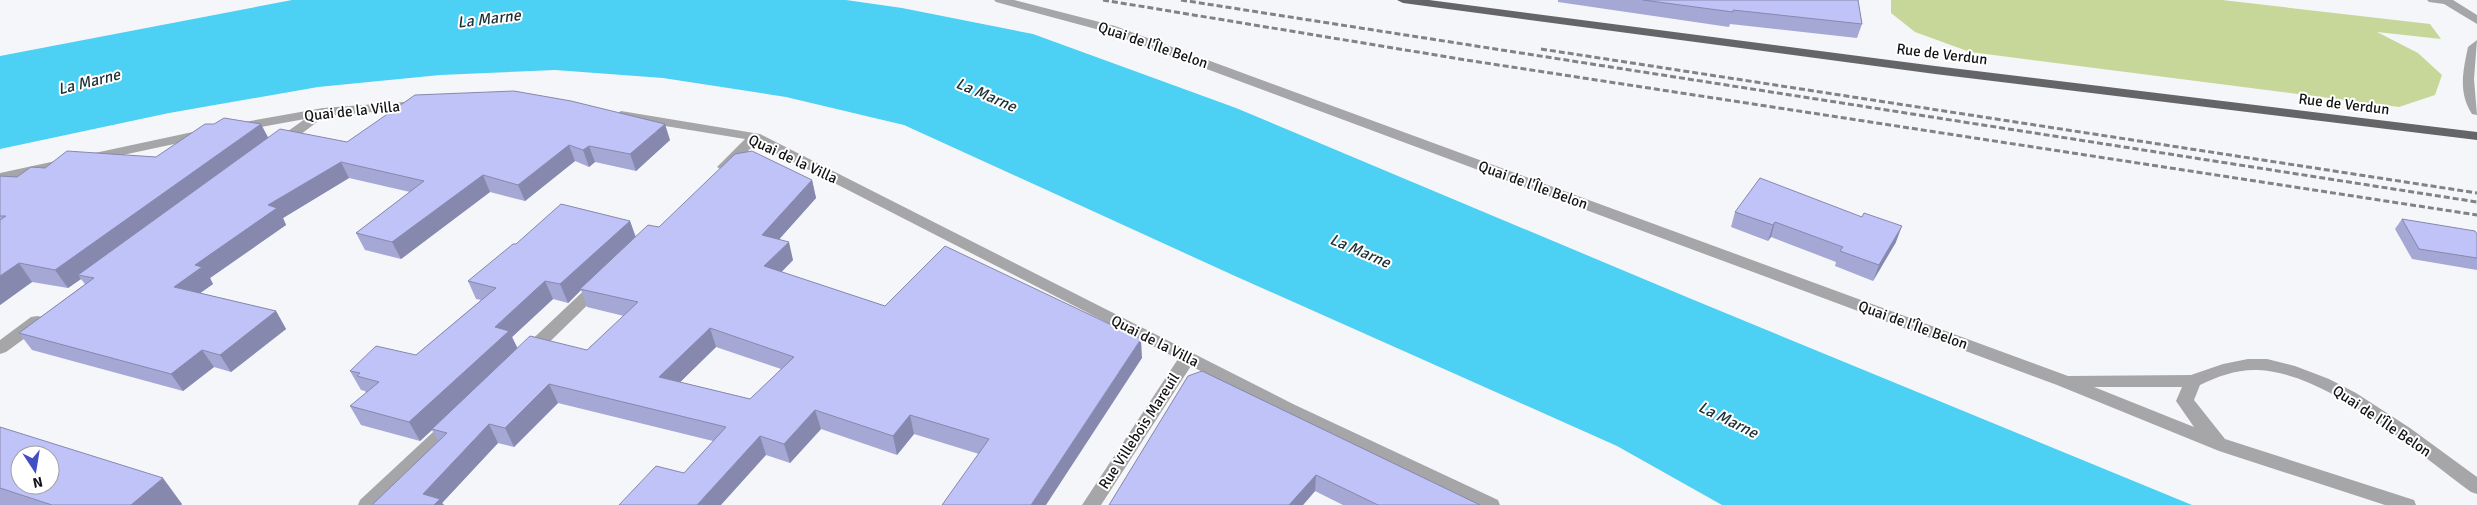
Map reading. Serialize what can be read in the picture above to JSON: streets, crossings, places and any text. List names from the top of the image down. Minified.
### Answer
{"streets":{"main road":["Rue de Verdun"],"street":["Quai de l'Île Belon","Quai de la Villa","Rue Villebois Mareuil"]},"crossings":[["Quai de la Villa","Rue Villebois Mareuil"]],"water":["La Marne"],"north":"bottom"}
